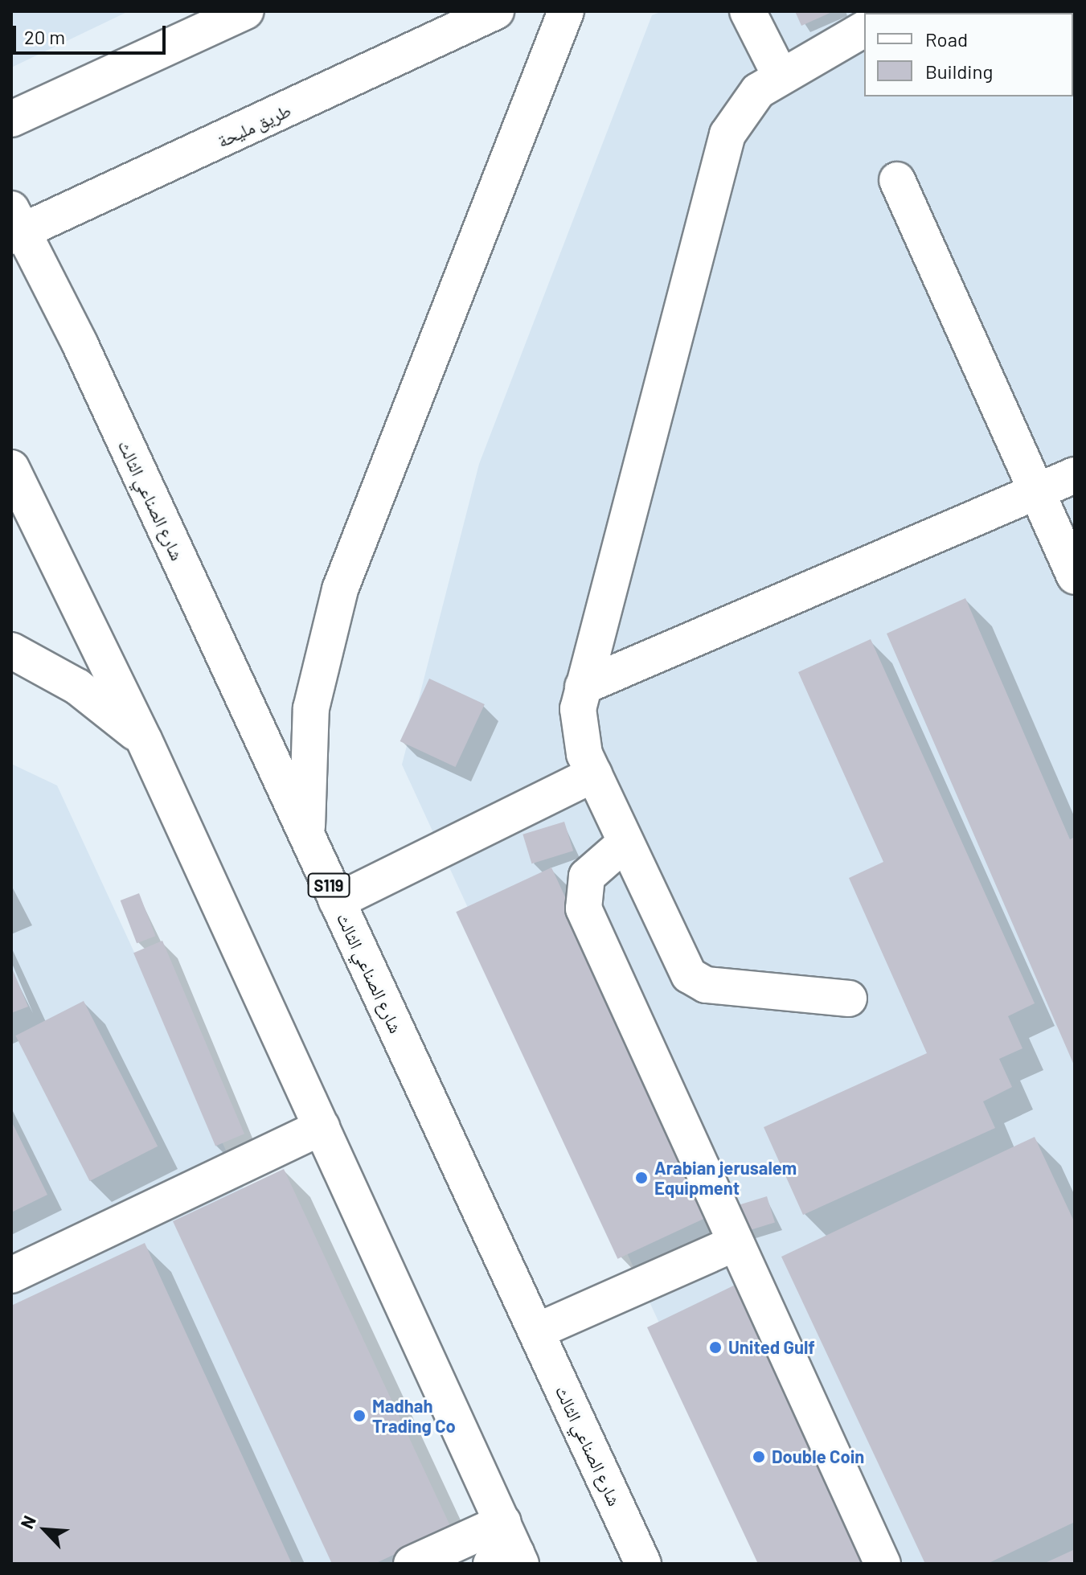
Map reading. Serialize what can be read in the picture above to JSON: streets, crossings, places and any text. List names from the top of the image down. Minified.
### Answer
{"streets":{"main road":["طريق مليحة","شارع الصناعي الثالث","S119"]},"crossings":[["طريق مليحة","شارع الصناعي الثالث"]],"places":["Arabian jerusalem Equipment","United Gulf","Madhah Trading Co","Double Coin"],"legend":["Road","Building"],"scale_bar":"20 m","north":"top left"}
